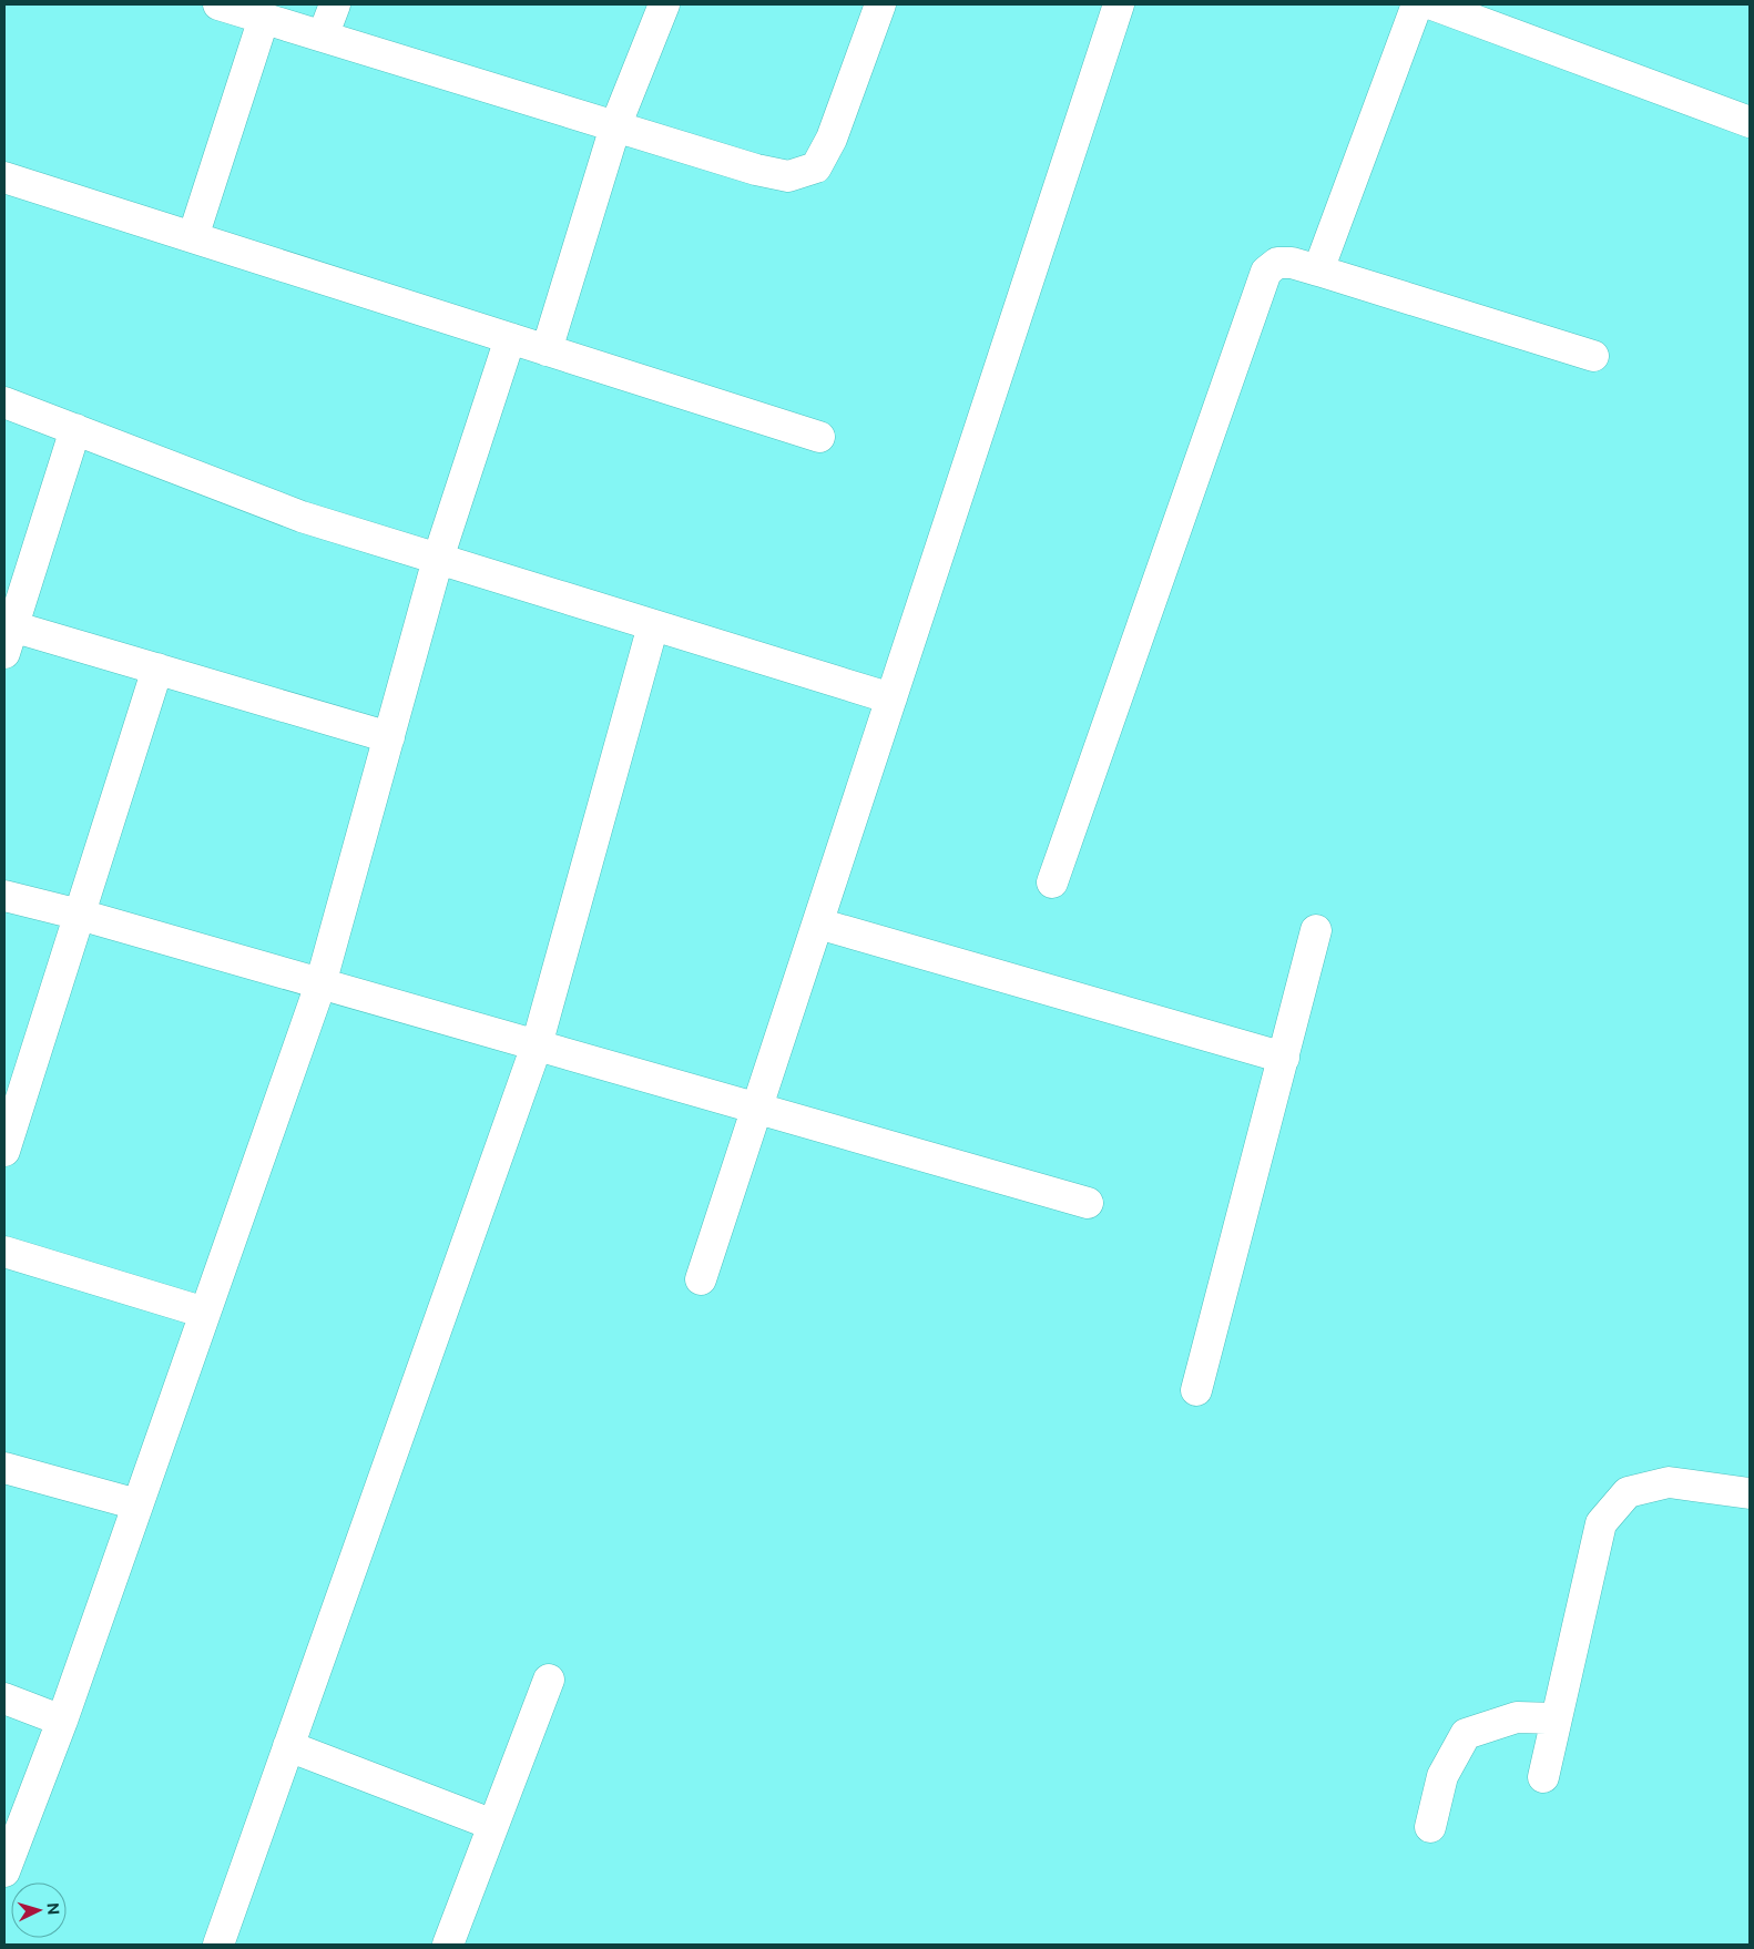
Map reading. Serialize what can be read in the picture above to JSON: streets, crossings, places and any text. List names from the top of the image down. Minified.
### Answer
{"north":"right"}
